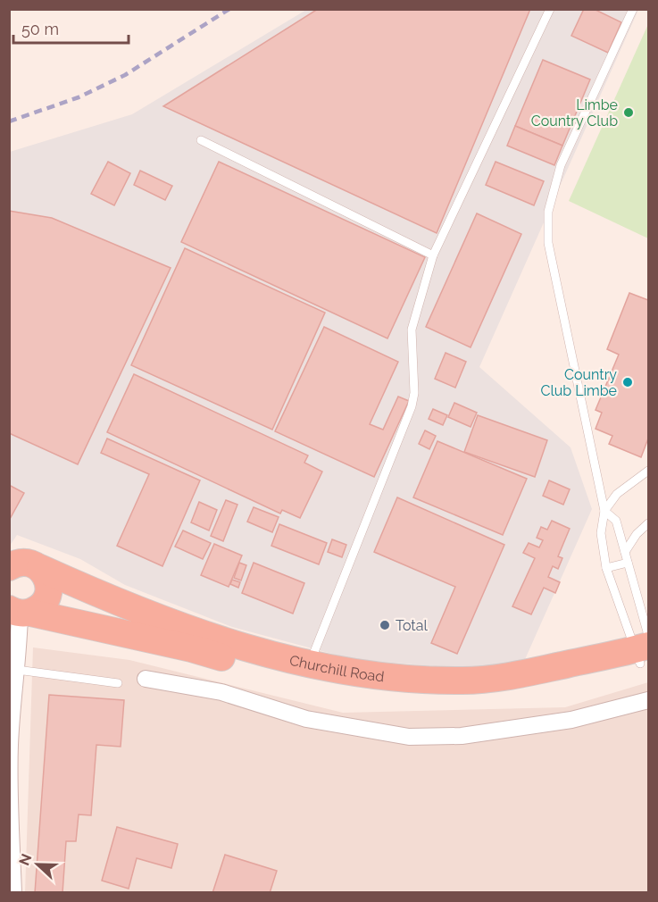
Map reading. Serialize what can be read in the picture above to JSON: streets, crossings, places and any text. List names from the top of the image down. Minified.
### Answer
{"streets":{"highway":["Churchill Road"]},"places":["Limbe Country Club","Country Club Limbe","Total"],"scale_bar":"50 m","north":"left"}
